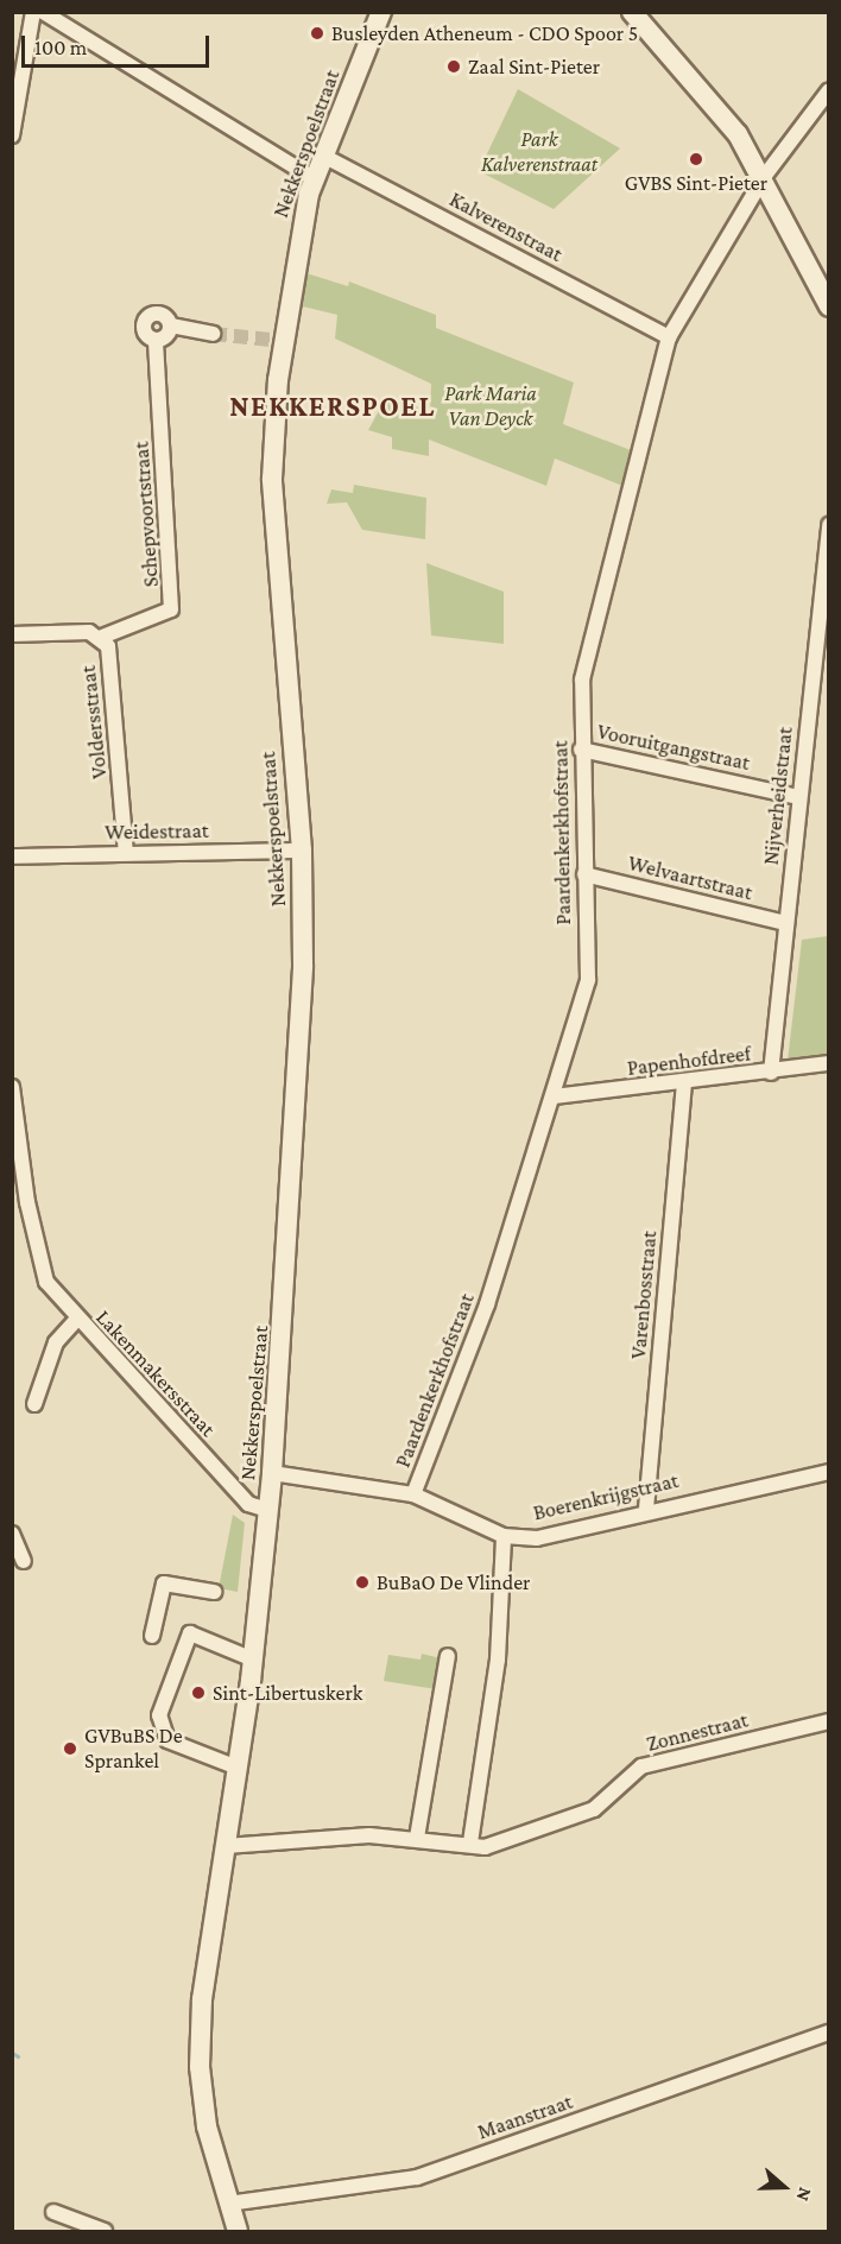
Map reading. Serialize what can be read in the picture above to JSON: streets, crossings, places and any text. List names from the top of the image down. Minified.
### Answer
{"streets":{"main road":["Nekkerspoelstraat"],"street":["Kalverenstraat","Schepvoortstraat","Voldersstraat","Vooruitgangstraat","Nijverheidstraat","Weidestraat","Paardenkerkhofstraat","Welvaartstraat","Papenhofdreef","Varenbosstraat","Lakenmakersstraat","Boerenkrijgstraat","Zonnestraat","Maanstraat"]},"crossings":[["Nekkerspoelstraat","Kalverenstraat"],["Nekkerspoelstraat","Weidestraat"],["Nekkerspoelstraat","Lakenmakersstraat"],["Nekkerspoelstraat","Boerenkrijgstraat"],["Nekkerspoelstraat","Zonnestraat"],["Nekkerspoelstraat","Maanstraat"],["Kalverenstraat","Paardenkerkhofstraat"],["Schepvoortstraat","Voldersstraat"],["Voldersstraat","Weidestraat"],["Vooruitgangstraat","Nijverheidstraat"],["Vooruitgangstraat","Paardenkerkhofstraat"],["Nijverheidstraat","Welvaartstraat"],["Nijverheidstraat","Papenhofdreef"],["Paardenkerkhofstraat","Welvaartstraat"],["Paardenkerkhofstraat","Papenhofdreef"],["Paardenkerkhofstraat","Boerenkrijgstraat"],["Papenhofdreef","Varenbosstraat"],["Varenbosstraat","Boerenkrijgstraat"]],"districts":["NEKKERSPOEL"],"parks":["Park Kalverenstraat","Park Maria Van Deyck"],"places":["Busleyden Atheneum - CDO Spoor 5","Zaal Sint-Pieter","GVBS Sint-Pieter","BuBaO De Vlinder","Sint-Libertuskerk","GVBuBS De Sprankel"],"scale_bar":"100 m","north":"right"}
